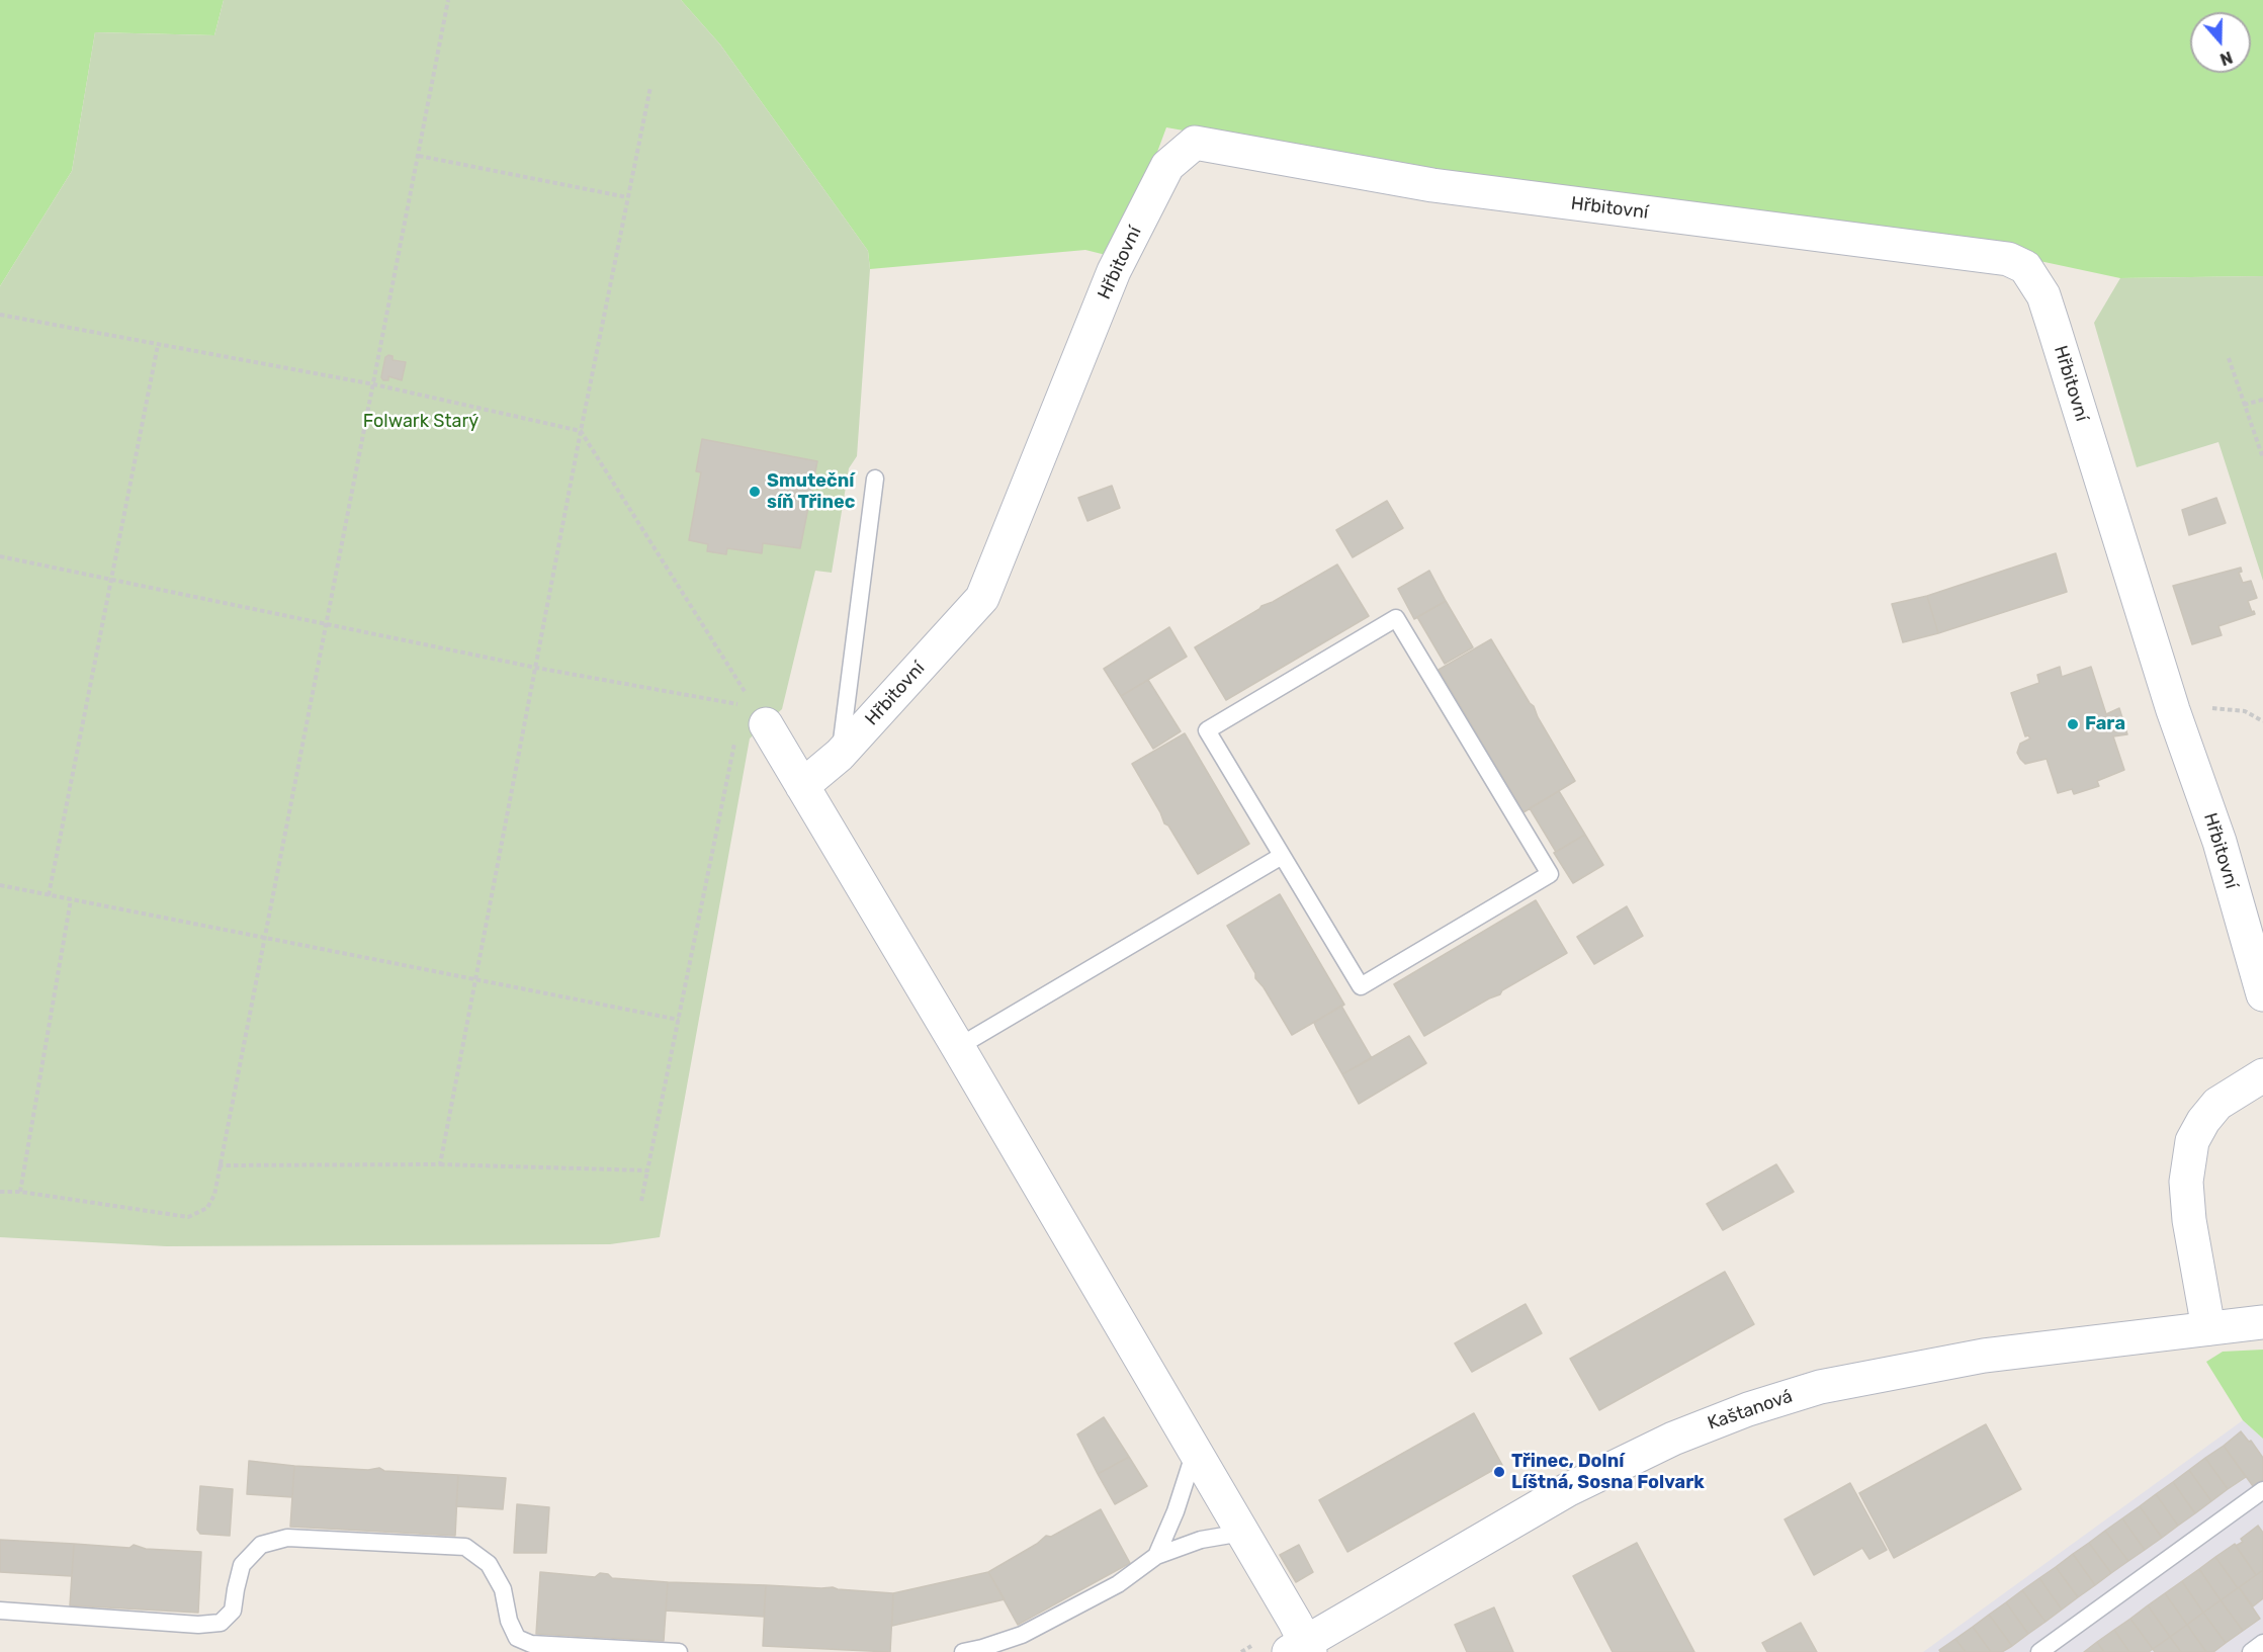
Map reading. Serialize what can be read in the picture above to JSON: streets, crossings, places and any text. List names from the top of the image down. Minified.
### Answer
{"streets":{"street":["Hřbitovní","Kaštanová"]},"parks":["Folwark Starý"],"places":["Smuteční síň Třinec","Fara","Třinec, Dolní Líštná, Sosna Folvark"],"north":"bottom"}
